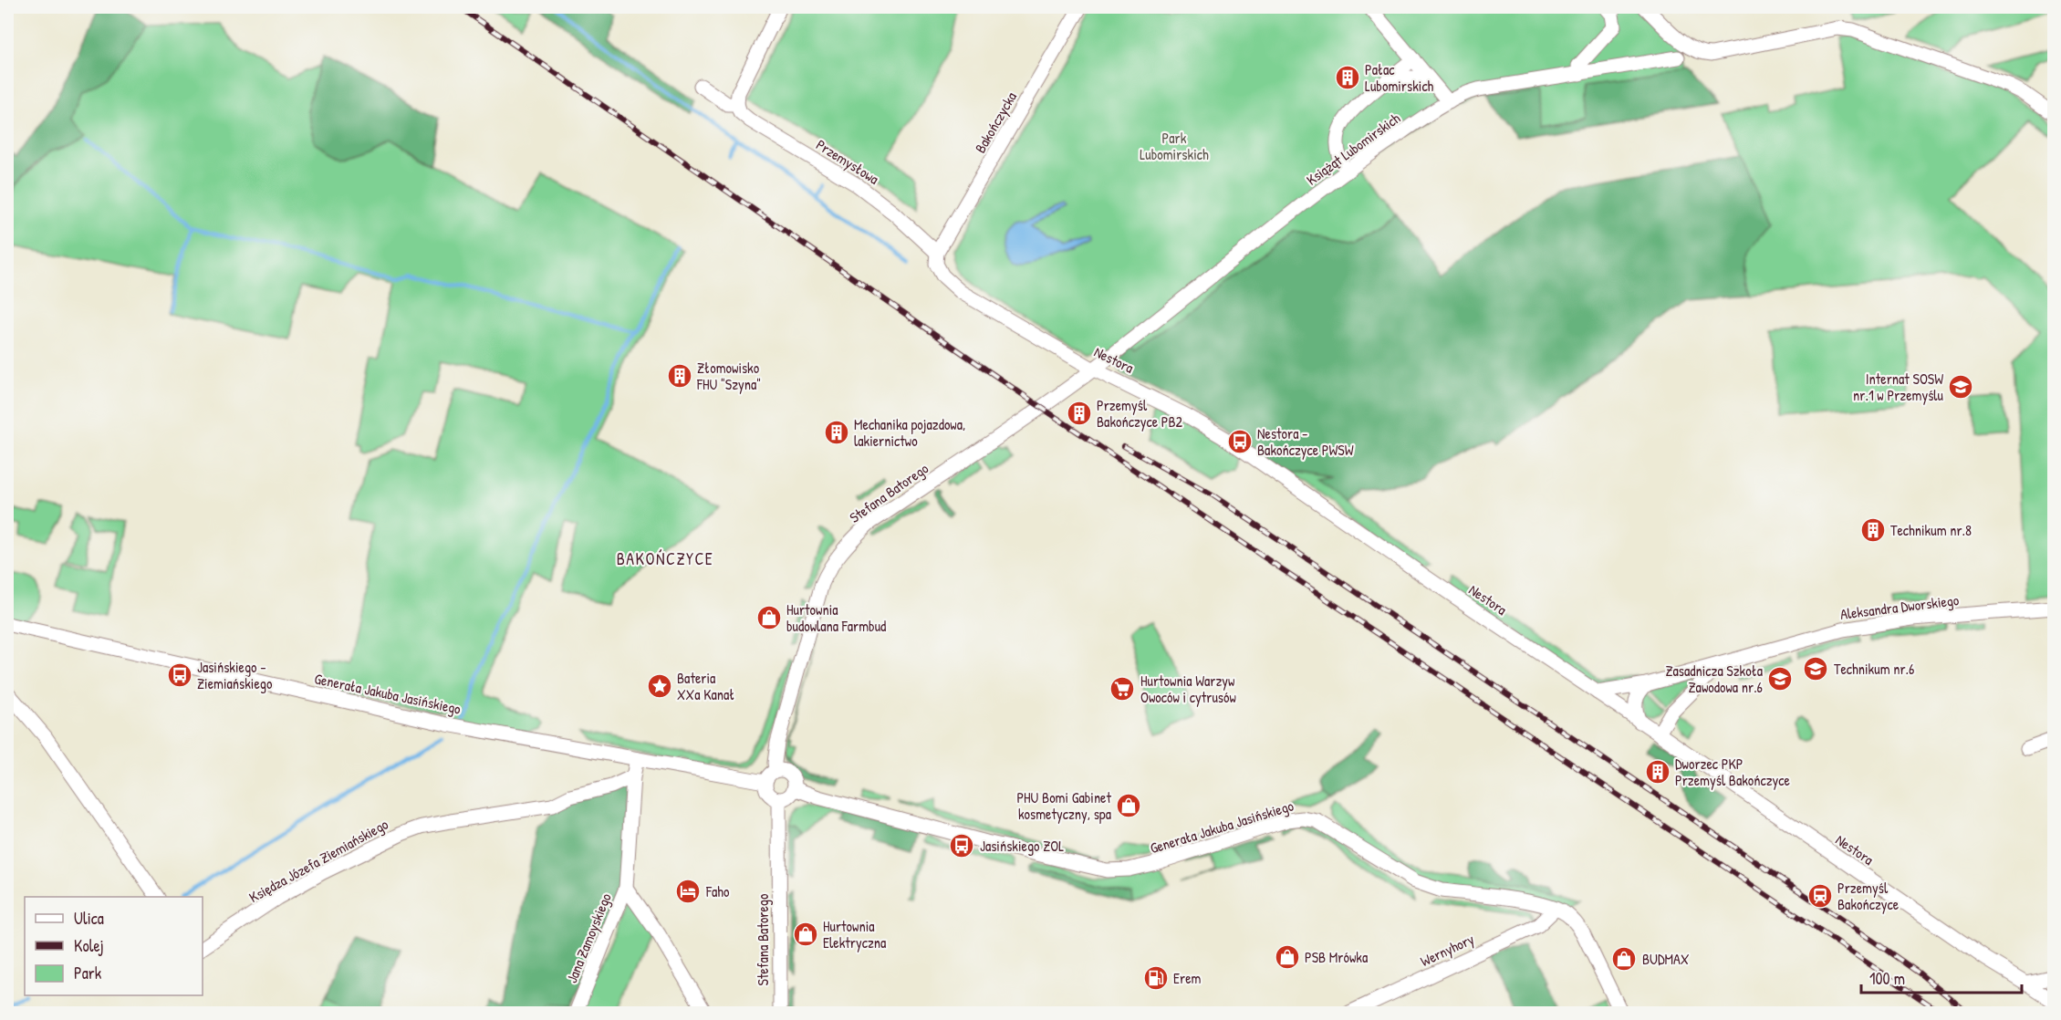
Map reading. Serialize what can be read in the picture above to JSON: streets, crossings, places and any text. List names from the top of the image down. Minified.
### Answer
{"streets":{"street":["Bakończycka","Książąt Lubomirskich","Przemysłowa","Nestora","Stefana Batorego","Aleksandra Dworskiego","Generała Jakuba Jasińskiego","Księdza Józefa Ziemiańskiego","Jana Zamoyskiego","Wernyhory"]},"crossings":[["Bakończycka","Przemysłowa"],["Bakończycka","Nestora"],["Książąt Lubomirskich","Nestora"],["Książąt Lubomirskich","Stefana Batorego"],["Przemysłowa","Nestora"],["Nestora","Stefana Batorego"],["Nestora","Aleksandra Dworskiego"],["Stefana Batorego","Generała Jakuba Jasińskiego"],["Generała Jakuba Jasińskiego","Wernyhory"],["Księdza Józefa Ziemiańskiego","Jana Zamoyskiego"]],"districts":["BAKOŃCZYCE"],"parks":["Park Lubomirskich"],"places":{"building":["Pałac Lubomirskich","Złomowisko FHU \"Szyna\"","Przemyśl Bakończyce PB2","Mechanika pojazdowa, lakiernictwo","Technikum nr.8","Dworzec PKP Przemyśl Bakończyce"],"school or university":["Internat SOSW nr.1 w Przemyślu","Technikum nr.6","Zasadnicza Szkoła Zawodowa nr.6"],"bus stop":["Nestora - Bakończyce PWSW","Jasińskiego - Ziemiańskiego","Jasińskiego ZOL"],"shop":["Hurtownia budowlana Farmbud","PHU Bomi Gabinet kosmetyczny, spa","Hurtownia Elektryczna","PSB Mrówka","BUDMAX"],"place":["Bateria XXa Kanał"],"supermarket":["Hurtownia Warzyw Owoców i cytrusów"],"hotel":["Faho"],"station":["Przemyśl Bakończyce"],"fuel station":["Erem"]},"legend":["Ulica","Kolej","Park"],"scale_bar":"100 m"}
